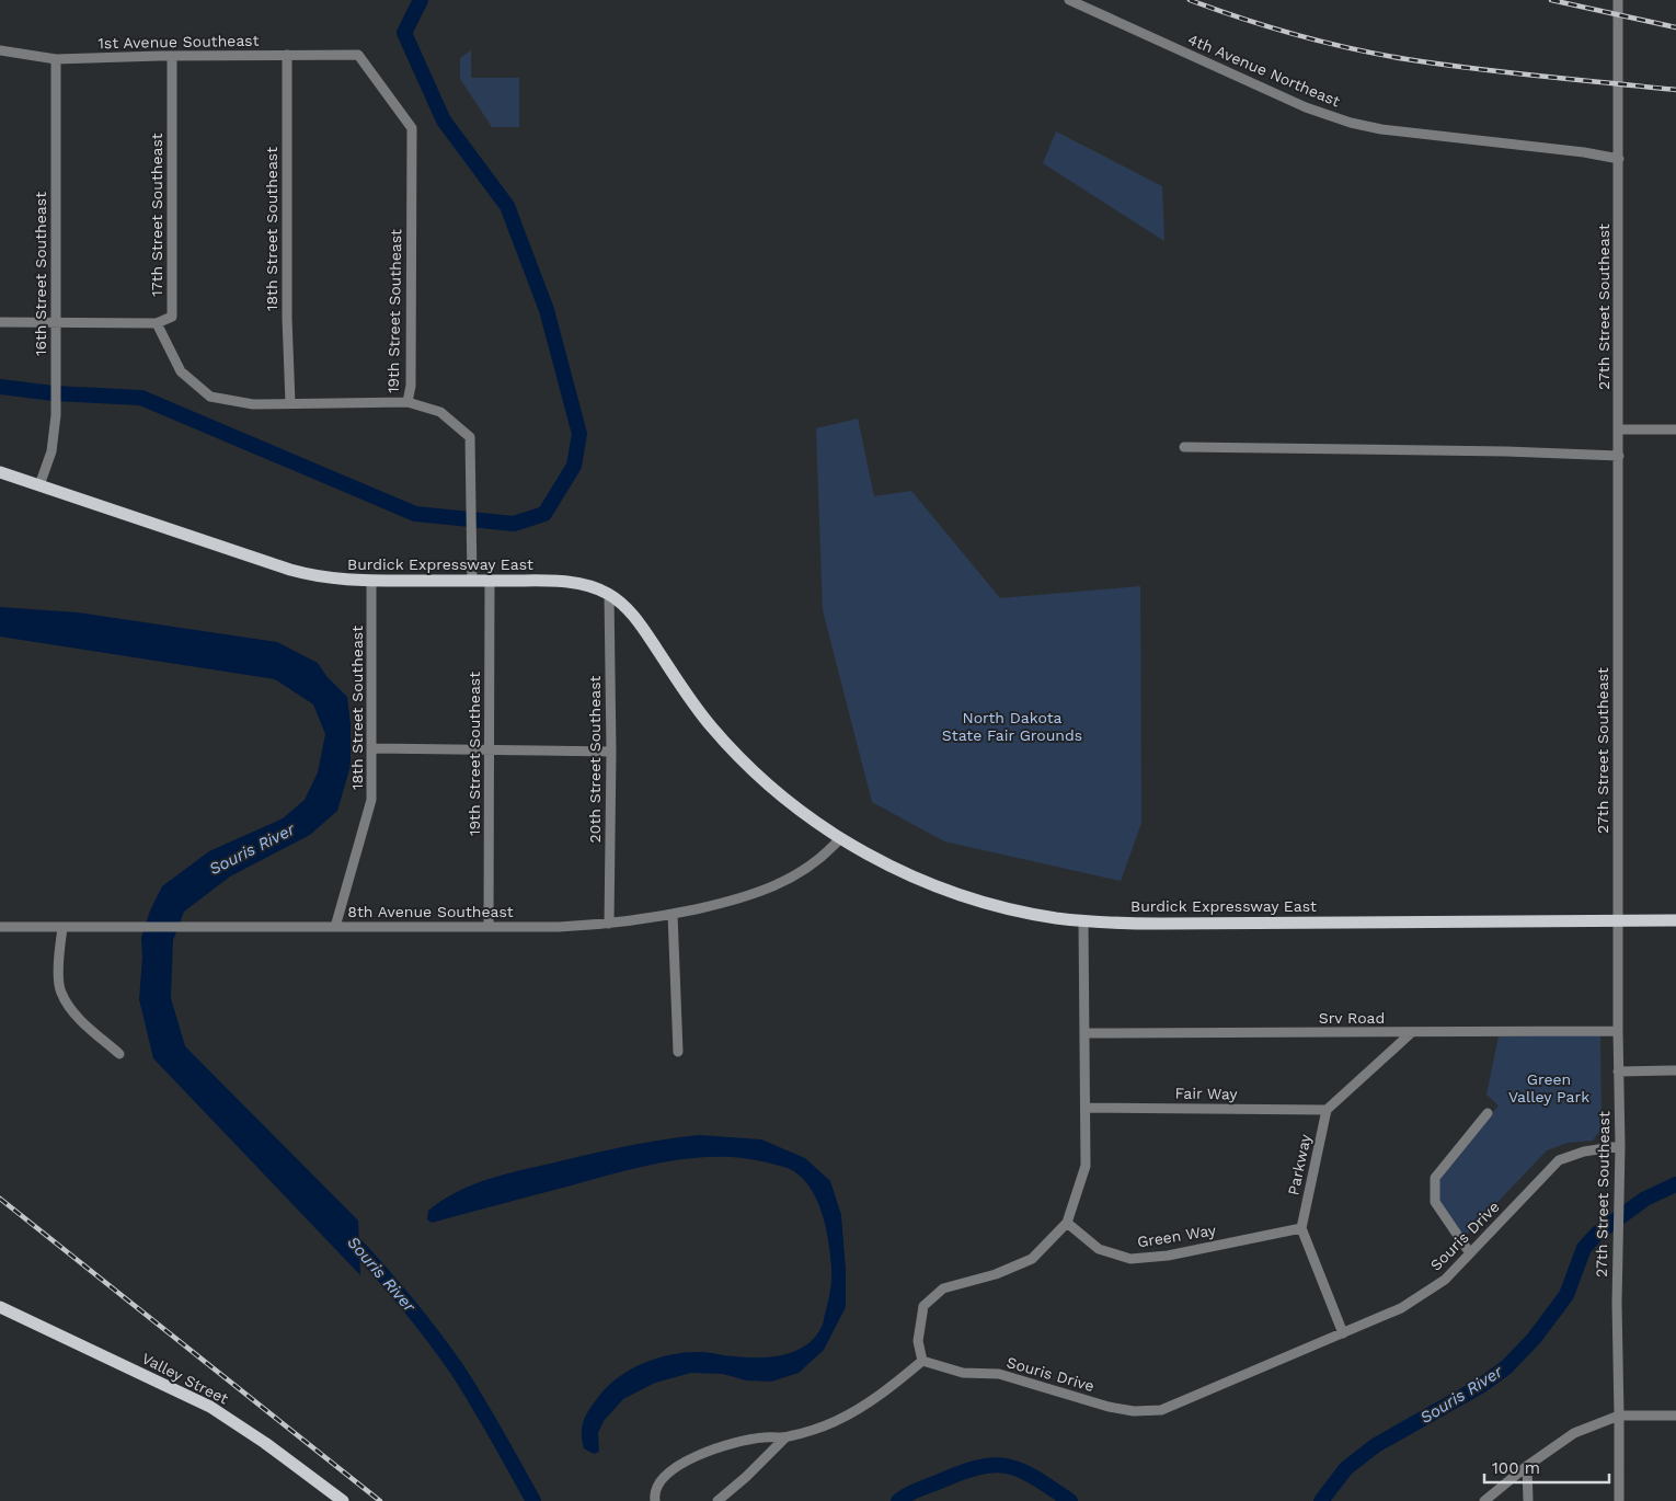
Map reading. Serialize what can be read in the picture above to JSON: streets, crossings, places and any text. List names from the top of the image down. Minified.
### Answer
{"streets":{"main road":["Burdick Expressway East","Valley Street"],"street":["1st Avenue Southeast","4th Avenue Northeast","17th Street Southeast","18th Street Southeast","16th Street Southeast","27th Street Southeast","19th Street Southeast","20th Street Southeast","8th Avenue Southeast","Srv Road","Fair Way","Parkway","Green Way","Souris Drive"]},"crossings":[["1st Avenue Southeast","17th Street Southeast"],["1st Avenue Southeast","18th Street Southeast"],["1st Avenue Southeast","16th Street Southeast"],["1st Avenue Southeast","19th Street Southeast"],["4th Avenue Northeast","27th Street Southeast"],["18th Street Southeast","Burdick Expressway East"],["18th Street Southeast","8th Avenue Southeast"],["16th Street Southeast","Burdick Expressway East"],["27th Street Southeast","Burdick Expressway East"],["27th Street Southeast","Srv Road"],["27th Street Southeast","Souris Drive"],["19th Street Southeast","Burdick Expressway East"],["19th Street Southeast","8th Avenue Southeast"],["Burdick Expressway East","20th Street Southeast"],["Burdick Expressway East","8th Avenue Southeast"],["20th Street Southeast","8th Avenue Southeast"],["Fair Way","Parkway"],["Parkway","Green Way"]],"water":["Souris River"],"parks":["North Dakota State Fair Grounds","Green Valley Park"],"scale_bar":"100 m"}
